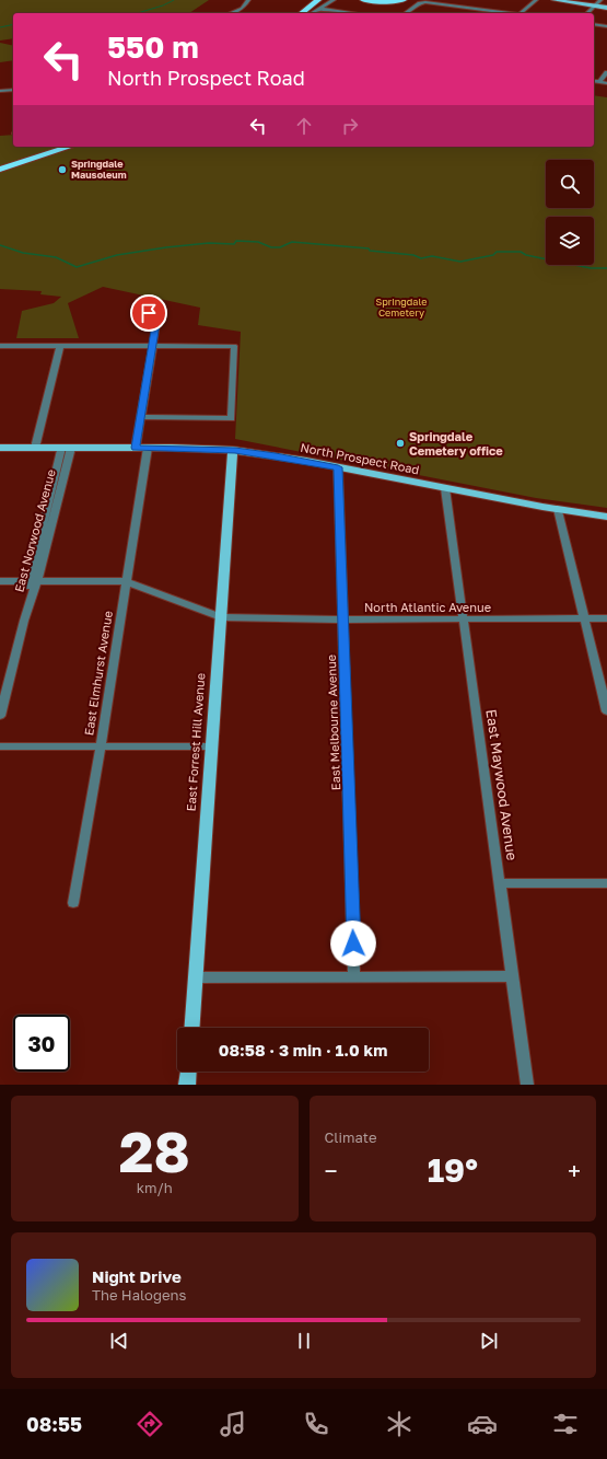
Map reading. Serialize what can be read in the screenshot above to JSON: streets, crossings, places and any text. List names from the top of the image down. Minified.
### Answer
{"streets":{"main road":["North Prospect Road","East Forrest Hill Avenue"],"street":["East Norwood Avenue","North Atlantic Avenue","East Elmhurst Avenue","East Melbourne Avenue","East Maywood Avenue"]},"crossings":[["North Prospect Road","East Norwood Avenue"],["North Prospect Road","East Elmhurst Avenue"],["North Prospect Road","East Melbourne Avenue"],["North Prospect Road","East Forrest Hill Avenue"],["North Prospect Road","East Maywood Avenue"],["North Atlantic Avenue","East Elmhurst Avenue"],["North Atlantic Avenue","East Melbourne Avenue"],["North Atlantic Avenue","East Forrest Hill Avenue"],["North Atlantic Avenue","East Maywood Avenue"]],"parks":["Springdale Cemetery"],"places":["Springdale Mausoleum","Springdale Cemetery office"],"page":{"turn":["550 m","North Prospect Road"],"limit":"30","trip":"08:58 · 3 min · 1.0 km","tile":[["28","km/h"],"Climate"],"heat":["−","19°","+"],"song":["Night Drive","The Halogens"],"tabs":"08:55"}}
